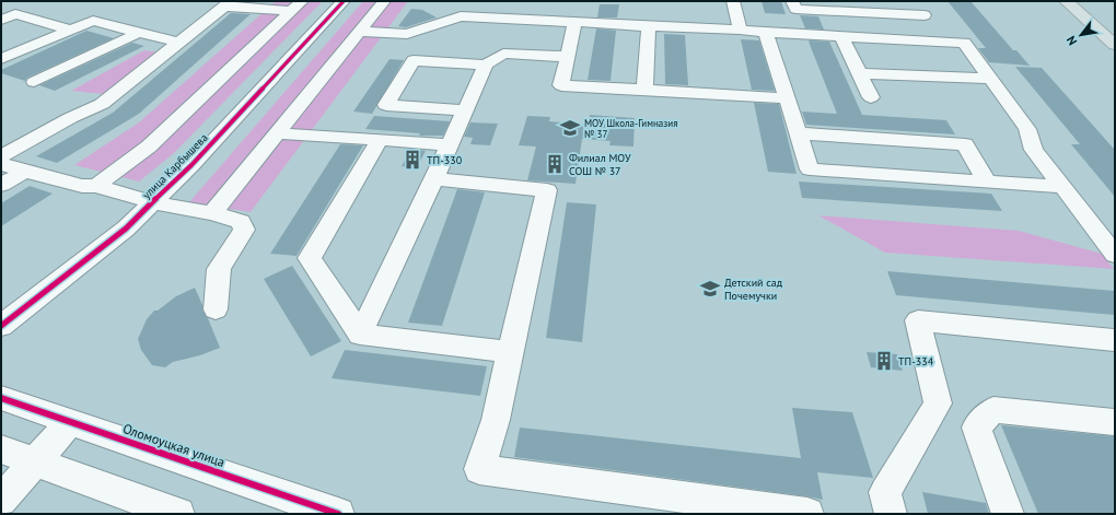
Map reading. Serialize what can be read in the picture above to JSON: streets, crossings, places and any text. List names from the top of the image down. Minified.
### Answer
{"streets":{"street":["улица Карбышева","Оломоуцкая улица"]},"places":{"school or university":["МОУ Школа-Гимназия № 37","Детский сад Почемучки"],"building":["ТП-330","Филиал МОУ СОШ № 37","ТП-334"]},"north":"bottom left"}
